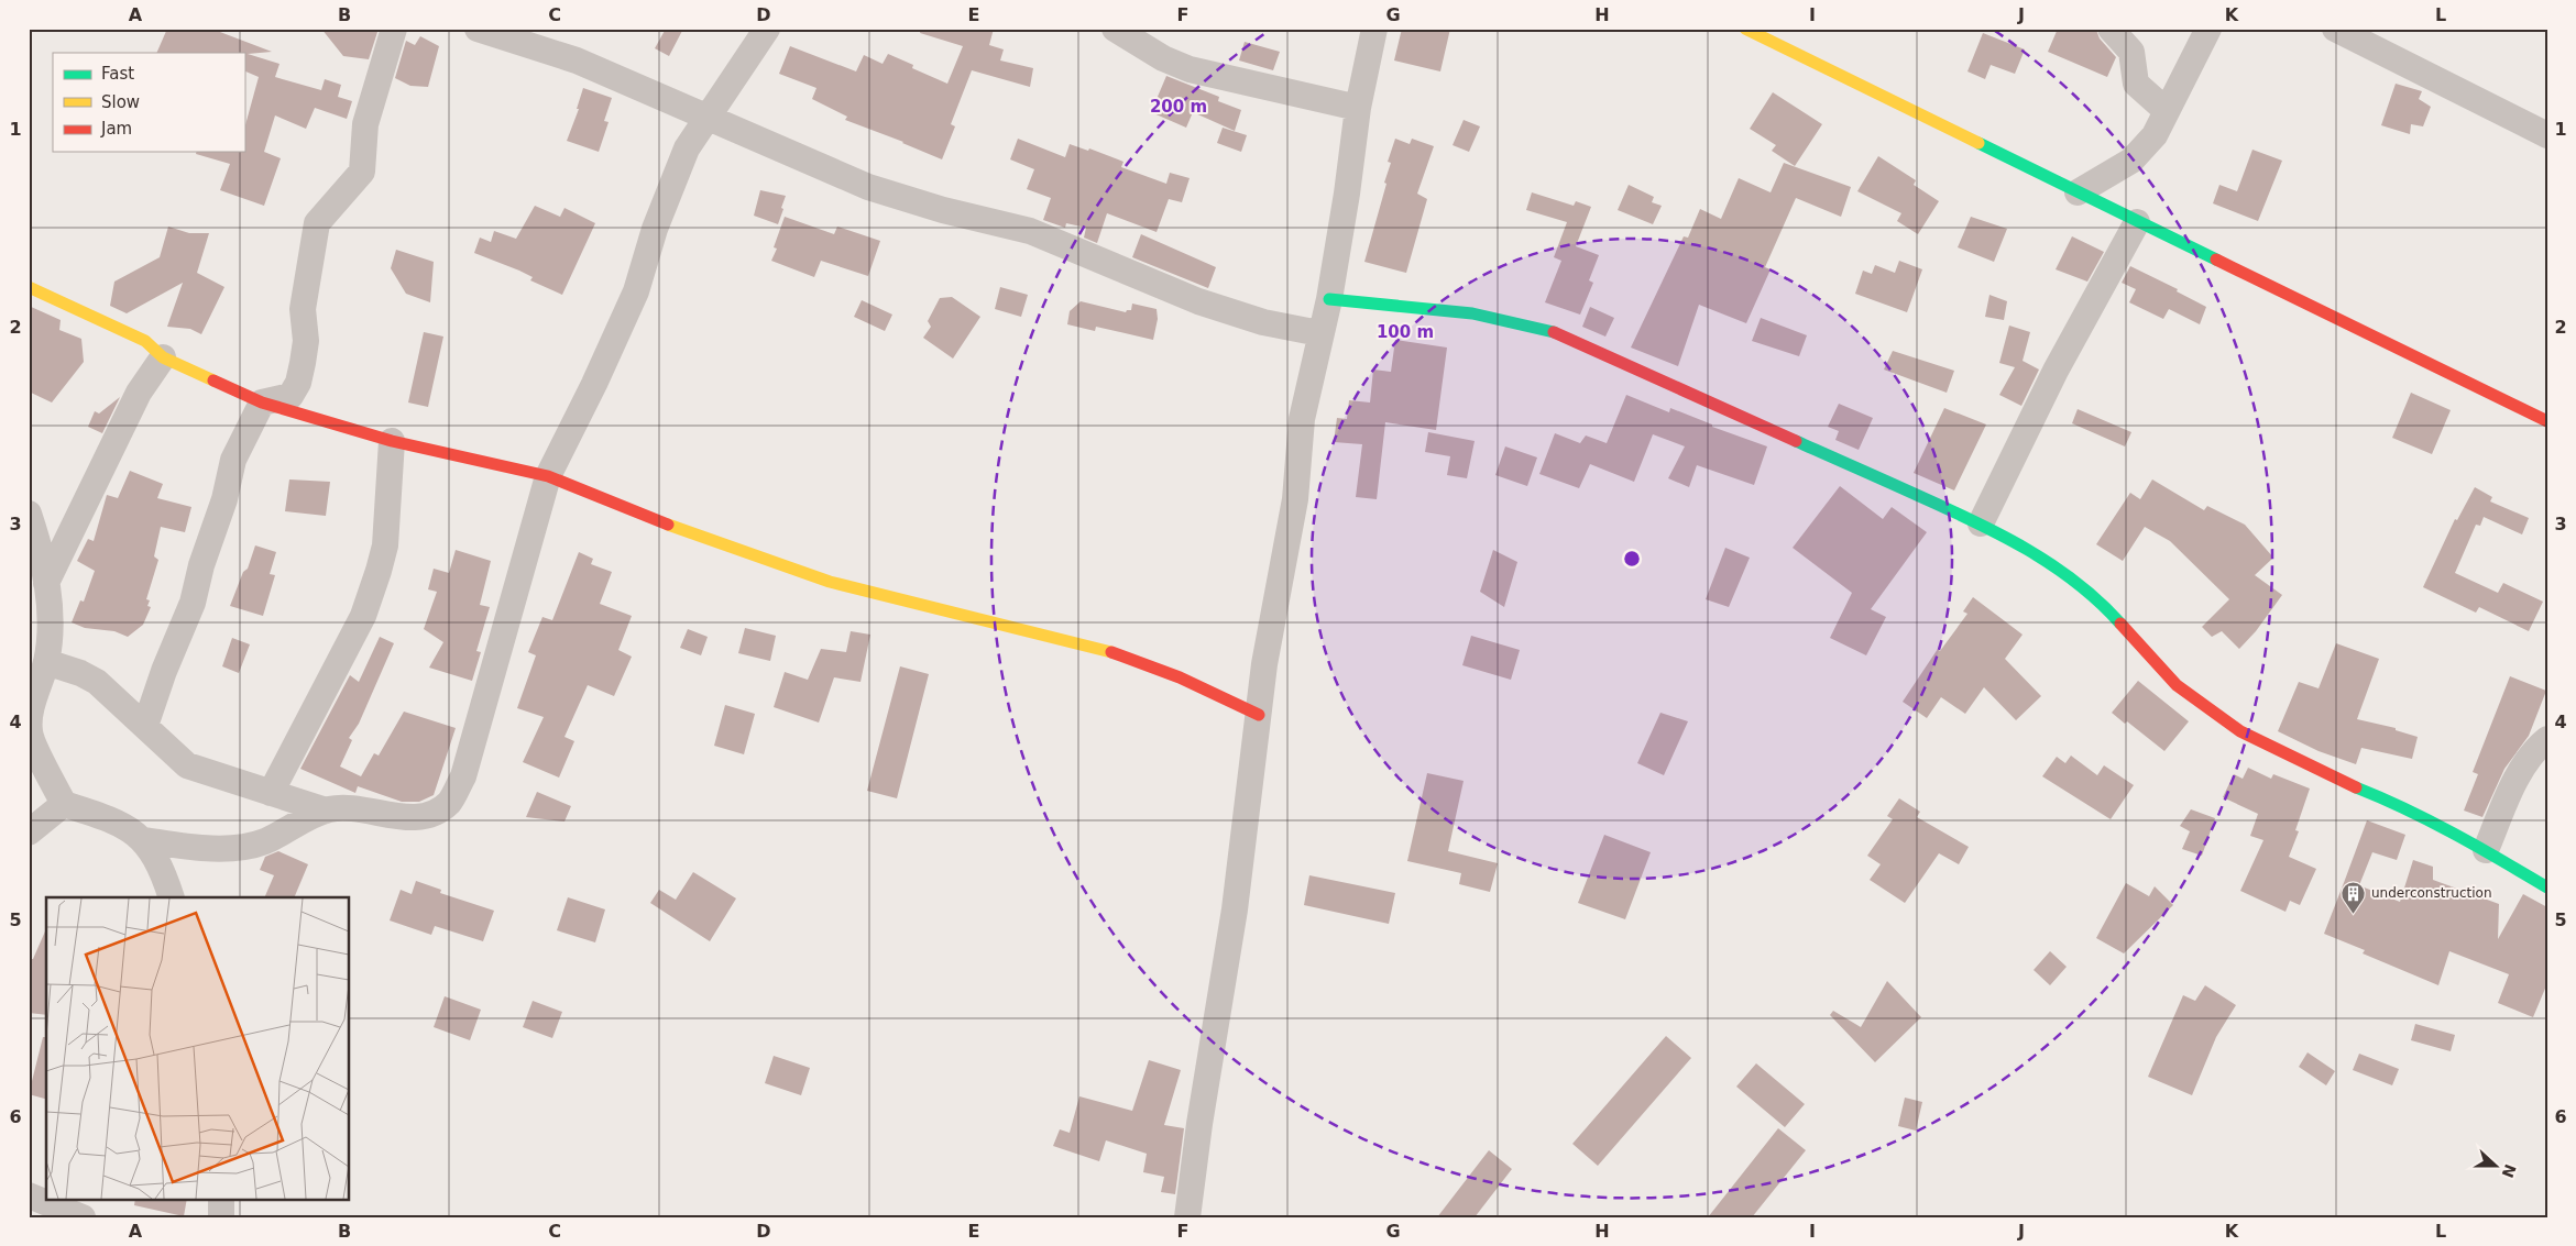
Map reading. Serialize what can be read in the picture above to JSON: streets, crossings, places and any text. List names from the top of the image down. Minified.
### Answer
{"places":{"building":["underconstruction"]},"legend":["Fast","Slow","Jam"],"north":"right","grid":{"columns":["A","B","C","D","E","F","G","H","I","J","K","L"],"rows":["1","2","3","4","5","6"]},"rings":["200 m","100 m"]}
